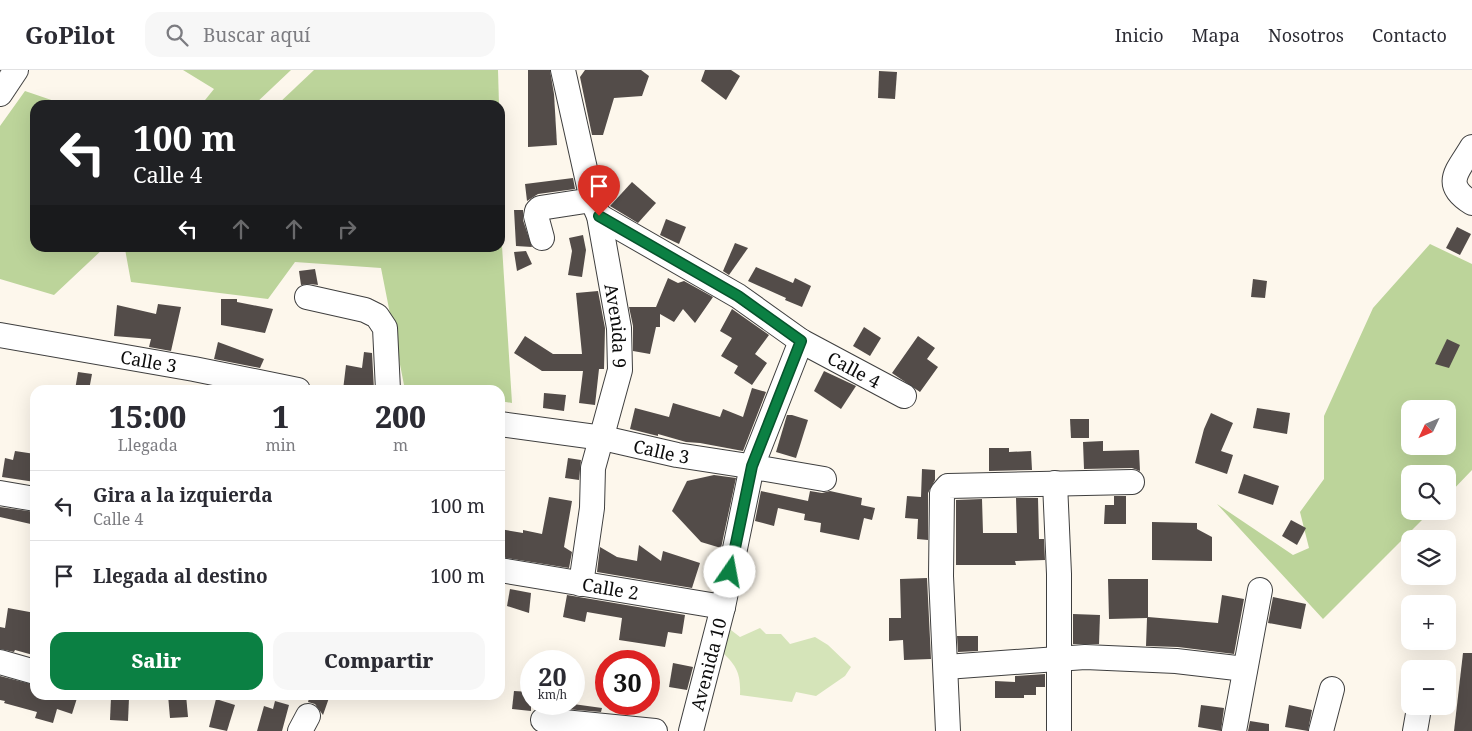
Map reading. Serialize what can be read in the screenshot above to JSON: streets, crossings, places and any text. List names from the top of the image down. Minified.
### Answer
{"streets":{"street":["Avenida 9","Calle 3","Calle 4","Calle 2","Avenida 10"]},"crossings":[["Avenida 9","Calle 3"],["Avenida 9","Calle 4"],["Avenida 9","Calle 2"],["Calle 3","Avenida 10"],["Calle 4","Avenida 10"],["Calle 2","Avenida 10"]],"north":"bottom left","page":{"header":"GoPilot","search":"Buscar aquí","nav":["Inicio","Mapa","Nosotros","Contacto"],"turn":["100 m","Calle 4"],"eta":["15:00","Llegada","1","min","200","m"],"map_buttons":["+","−"],"list":[{"name":"Gira a la izquierda","note":"Calle 4","value":"100 m"},{"name":"Llegada al destino","value":"100 m"}],"buttons":["Salir","Compartir"],"speed":"20 km/h","limit":"30"}}
